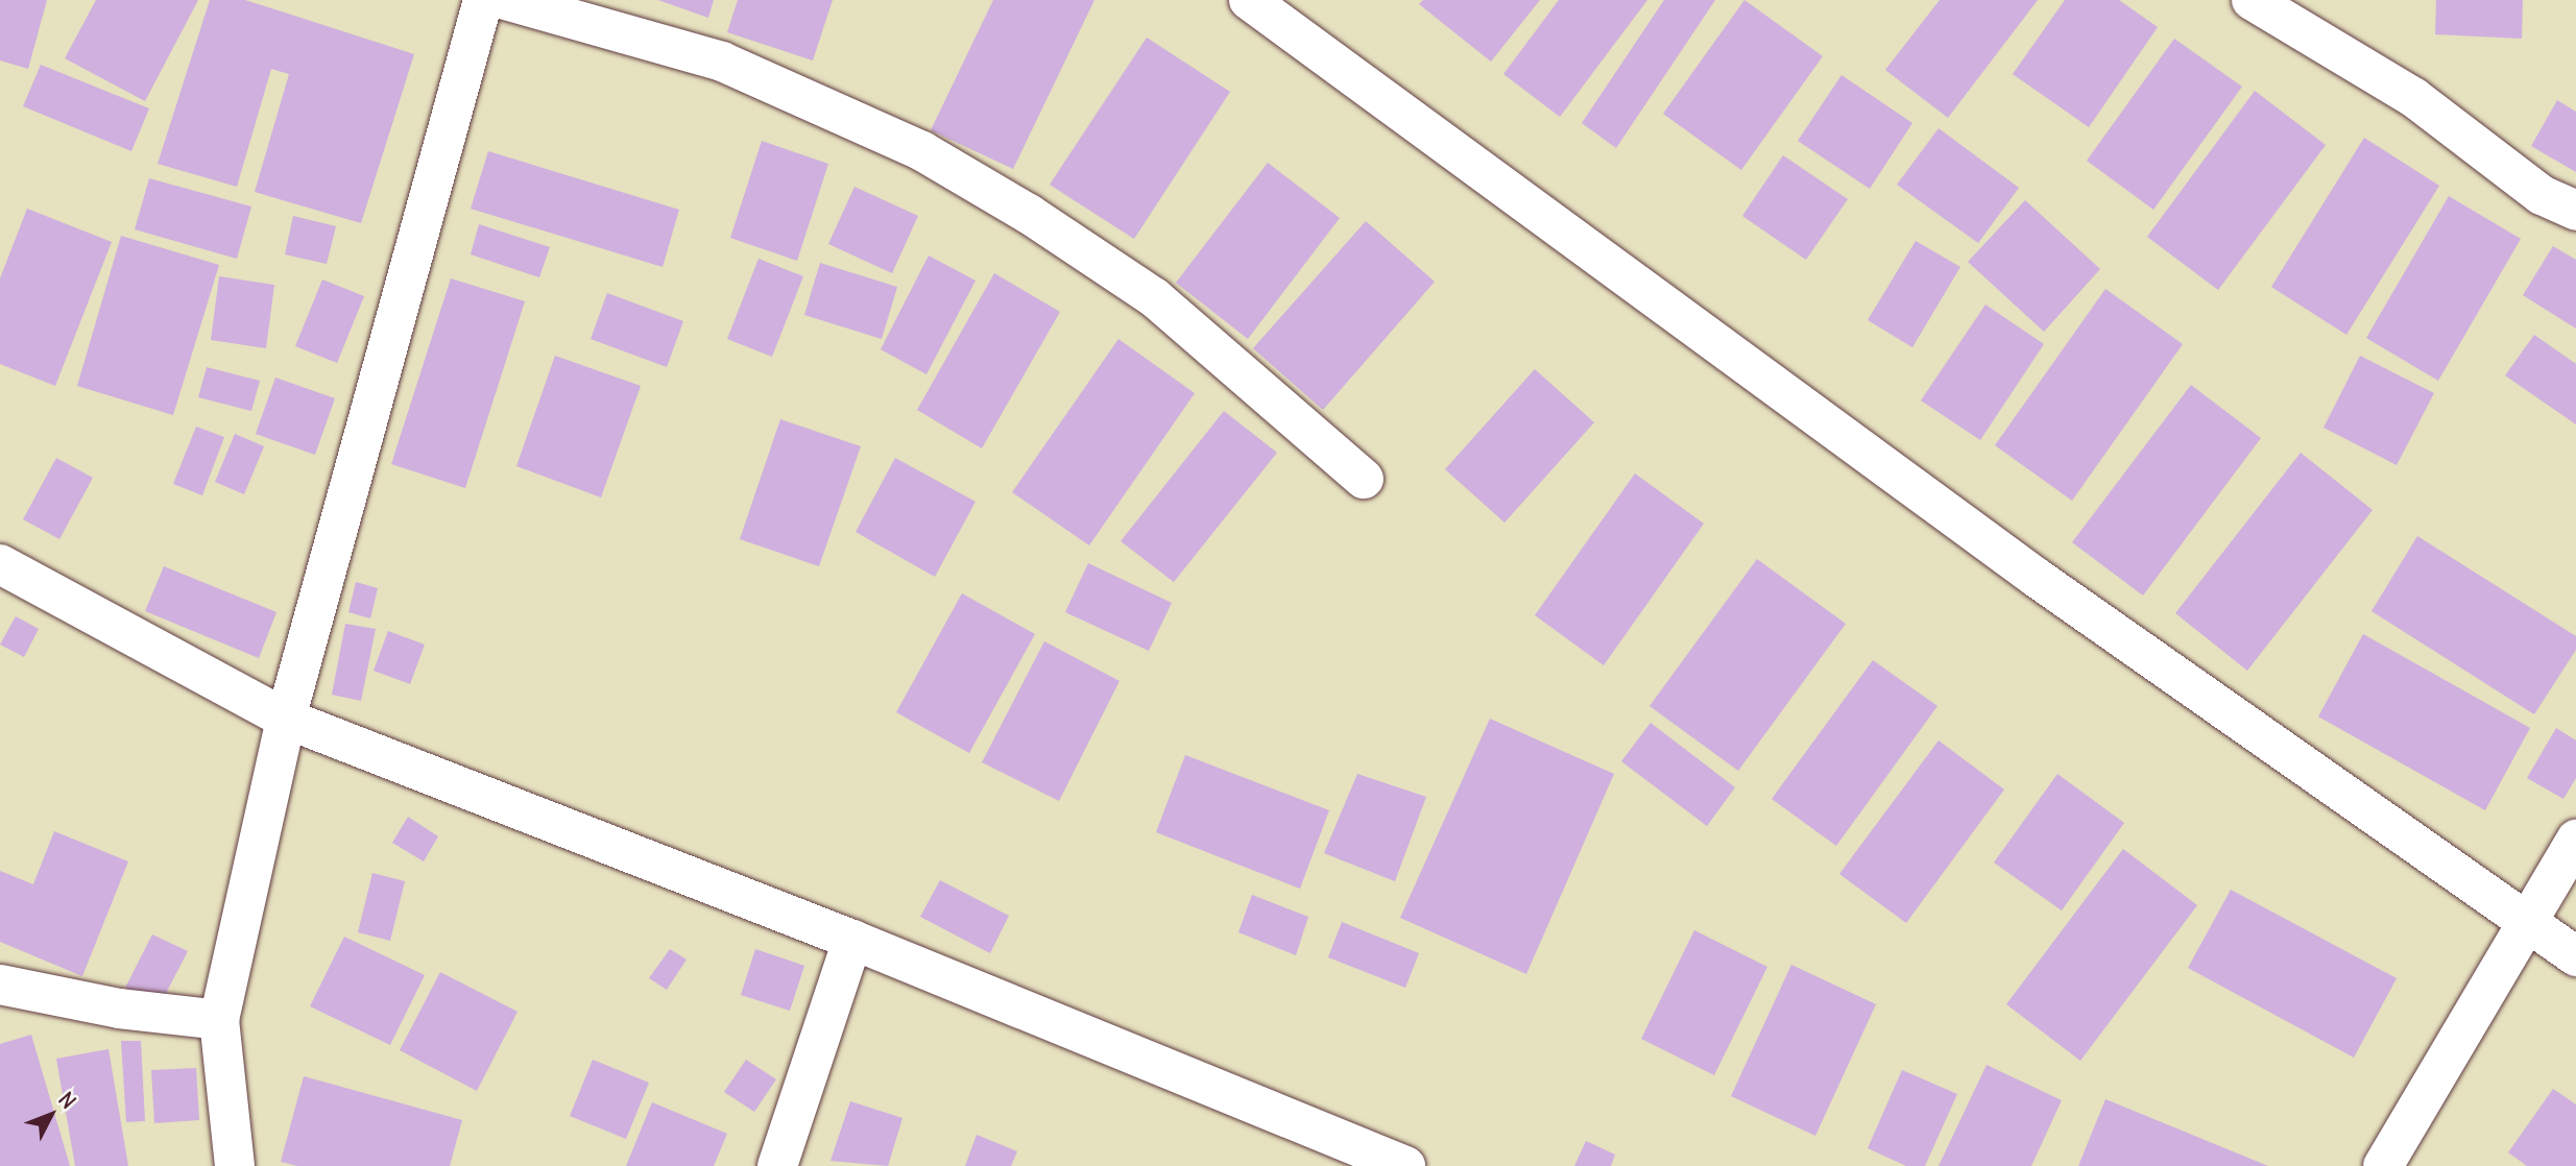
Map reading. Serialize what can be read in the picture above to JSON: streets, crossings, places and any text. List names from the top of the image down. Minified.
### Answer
{"north":"top right"}
